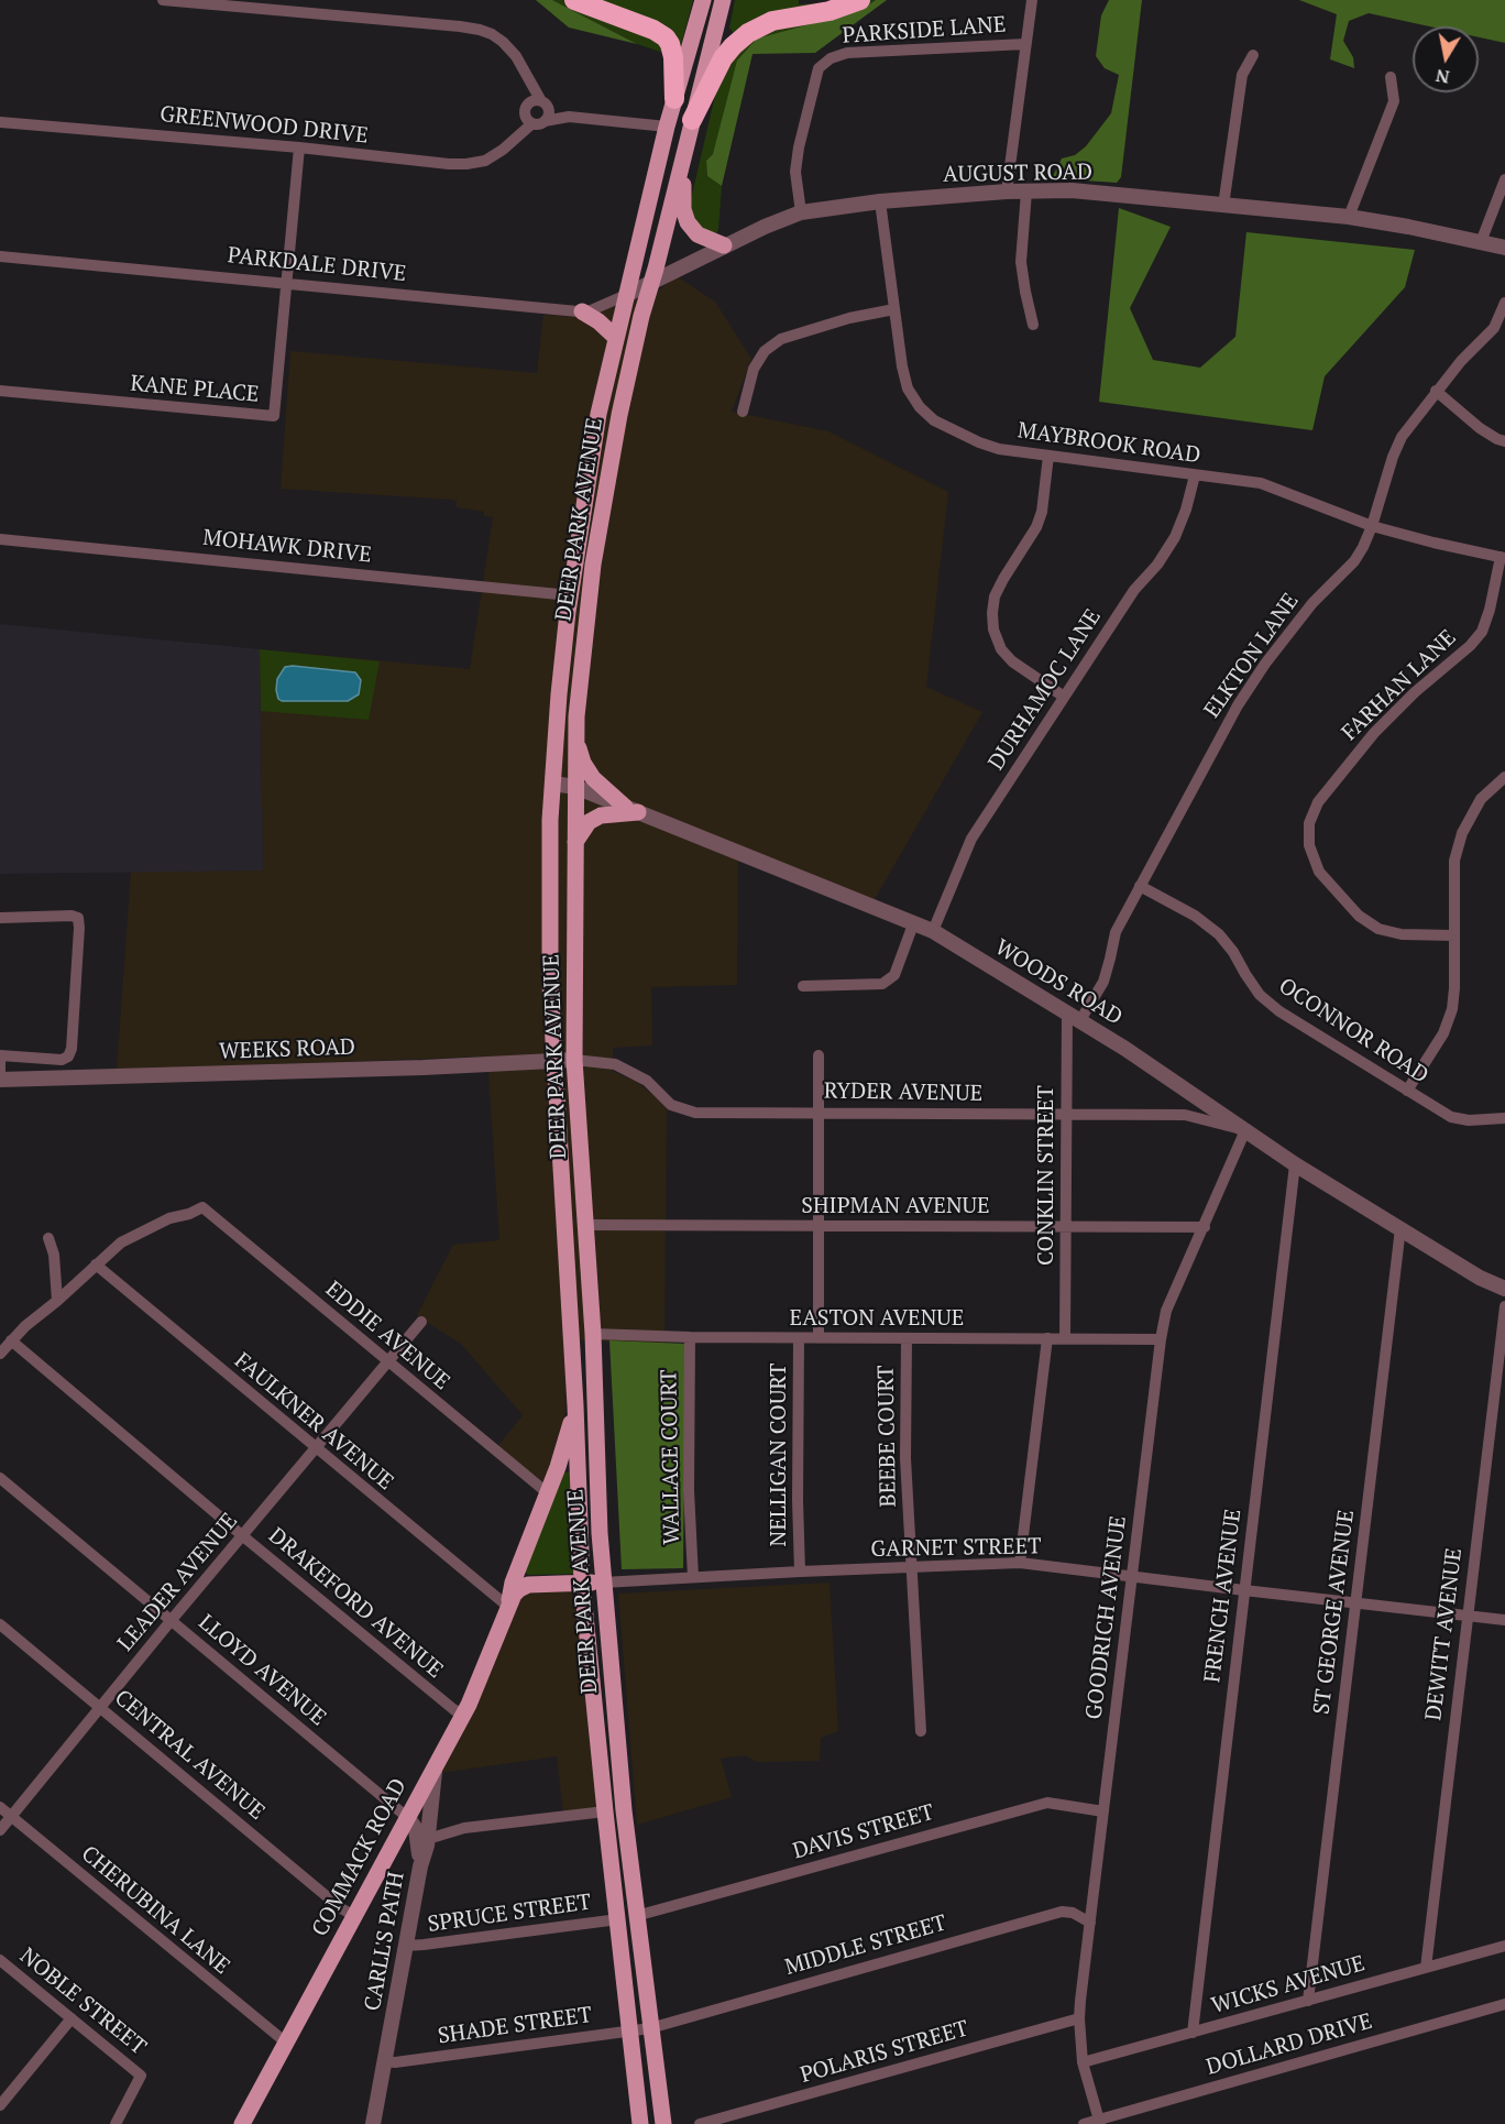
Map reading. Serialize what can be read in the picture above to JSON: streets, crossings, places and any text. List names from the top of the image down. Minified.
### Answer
{"streets":{"main road":["DEER PARK AVENUE","COMMACK ROAD"],"street":["PARKSIDE LANE","GREENWOOD DRIVE","AUGUST ROAD","PARKDALE DRIVE","KANE PLACE","MAYBROOK ROAD","MOHAWK DRIVE","ELKTON LANE","FARHAN LANE","DURHAMOC LANE","WOODS ROAD","OCONNOR ROAD","WEEKS ROAD","RYDER AVENUE","CONKLIN STREET","SHIPMAN AVENUE","EASTON AVENUE","EDDIE AVENUE","FAULKNER AVENUE","BEEBE COURT","NELLIGAN COURT","WALLACE COURT","GARNET STREET","LEADER AVENUE","FRENCH AVENUE","DRAKEFORD AVENUE","ST GEORGE AVENUE","GOODRICH AVENUE","DEWITT AVENUE","LLOYD AVENUE","CENTRAL AVENUE","DAVIS STREET","CHERUBINA LANE","SPRUCE STREET","CARLL'S PATH","MIDDLE STREET","WICKS AVENUE","NOBLE STREET","SHADE STREET","DOLLARD DRIVE","POLARIS STREET"]},"crossings":[["PARKSIDE LANE","AUGUST ROAD"],["GREENWOOD DRIVE","KANE PLACE"],["AUGUST ROAD","PARKDALE DRIVE"],["AUGUST ROAD","MAYBROOK ROAD"],["AUGUST ROAD","DEER PARK AVENUE"],["PARKDALE DRIVE","KANE PLACE"],["PARKDALE DRIVE","DEER PARK AVENUE"],["MAYBROOK ROAD","ELKTON LANE"],["MAYBROOK ROAD","FARHAN LANE"],["MAYBROOK ROAD","DURHAMOC LANE"],["DEER PARK AVENUE","MOHAWK DRIVE"],["DEER PARK AVENUE","WOODS ROAD"],["DEER PARK AVENUE","WEEKS ROAD"],["DEER PARK AVENUE","RYDER AVENUE"],["DEER PARK AVENUE","SHIPMAN AVENUE"],["DEER PARK AVENUE","EASTON AVENUE"],["DEER PARK AVENUE","GARNET STREET"],["DEER PARK AVENUE","DAVIS STREET"],["DEER PARK AVENUE","COMMACK ROAD"],["DEER PARK AVENUE","SPRUCE STREET"],["DEER PARK AVENUE","MIDDLE STREET"],["DEER PARK AVENUE","SHADE STREET"],["ELKTON LANE","WOODS ROAD"],["ELKTON LANE","OCONNOR ROAD"],["ELKTON LANE","CONKLIN STREET"],["DURHAMOC LANE","WOODS ROAD"],["WOODS ROAD","RYDER AVENUE"],["WOODS ROAD","CONKLIN STREET"],["WOODS ROAD","FRENCH AVENUE"],["WOODS ROAD","ST GEORGE AVENUE"],["WOODS ROAD","GOODRICH AVENUE"],["WEEKS ROAD","RYDER AVENUE"],["RYDER AVENUE","CONKLIN STREET"],["RYDER AVENUE","GOODRICH AVENUE"],["CONKLIN STREET","SHIPMAN AVENUE"],["CONKLIN STREET","EASTON AVENUE"],["SHIPMAN AVENUE","GOODRICH AVENUE"],["EASTON AVENUE","BEEBE COURT"],["EASTON AVENUE","NELLIGAN COURT"],["EASTON AVENUE","WALLACE COURT"],["EASTON AVENUE","GOODRICH AVENUE"],["EDDIE AVENUE","FAULKNER AVENUE"],["EDDIE AVENUE","LEADER AVENUE"],["EDDIE AVENUE","COMMACK ROAD"],["FAULKNER AVENUE","LEADER AVENUE"],["FAULKNER AVENUE","COMMACK ROAD"],["BEEBE COURT","GARNET STREET"],["NELLIGAN COURT","GARNET STREET"],["WALLACE COURT","GARNET STREET"],["GARNET STREET","FRENCH AVENUE"],["GARNET STREET","ST GEORGE AVENUE"],["GARNET STREET","GOODRICH AVENUE"],["GARNET STREET","DEWITT AVENUE"],["GARNET STREET","COMMACK ROAD"],["LEADER AVENUE","DRAKEFORD AVENUE"],["LEADER AVENUE","LLOYD AVENUE"],["LEADER AVENUE","CENTRAL AVENUE"],["LEADER AVENUE","CHERUBINA LANE"],["FRENCH AVENUE","WICKS AVENUE"],["DRAKEFORD AVENUE","COMMACK ROAD"],["ST GEORGE AVENUE","WICKS AVENUE"],["GOODRICH AVENUE","DAVIS STREET"],["GOODRICH AVENUE","MIDDLE STREET"],["GOODRICH AVENUE","WICKS AVENUE"],["GOODRICH AVENUE","DOLLARD DRIVE"],["GOODRICH AVENUE","POLARIS STREET"],["DEWITT AVENUE","WICKS AVENUE"],["LLOYD AVENUE","COMMACK ROAD"],["CENTRAL AVENUE","COMMACK ROAD"],["COMMACK ROAD","CHERUBINA LANE"],["COMMACK ROAD","CARLL'S PATH"],["SPRUCE STREET","CARLL'S PATH"],["CARLL'S PATH","SHADE STREET"],["MIDDLE STREET","SHADE STREET"]],"north":"bottom"}
